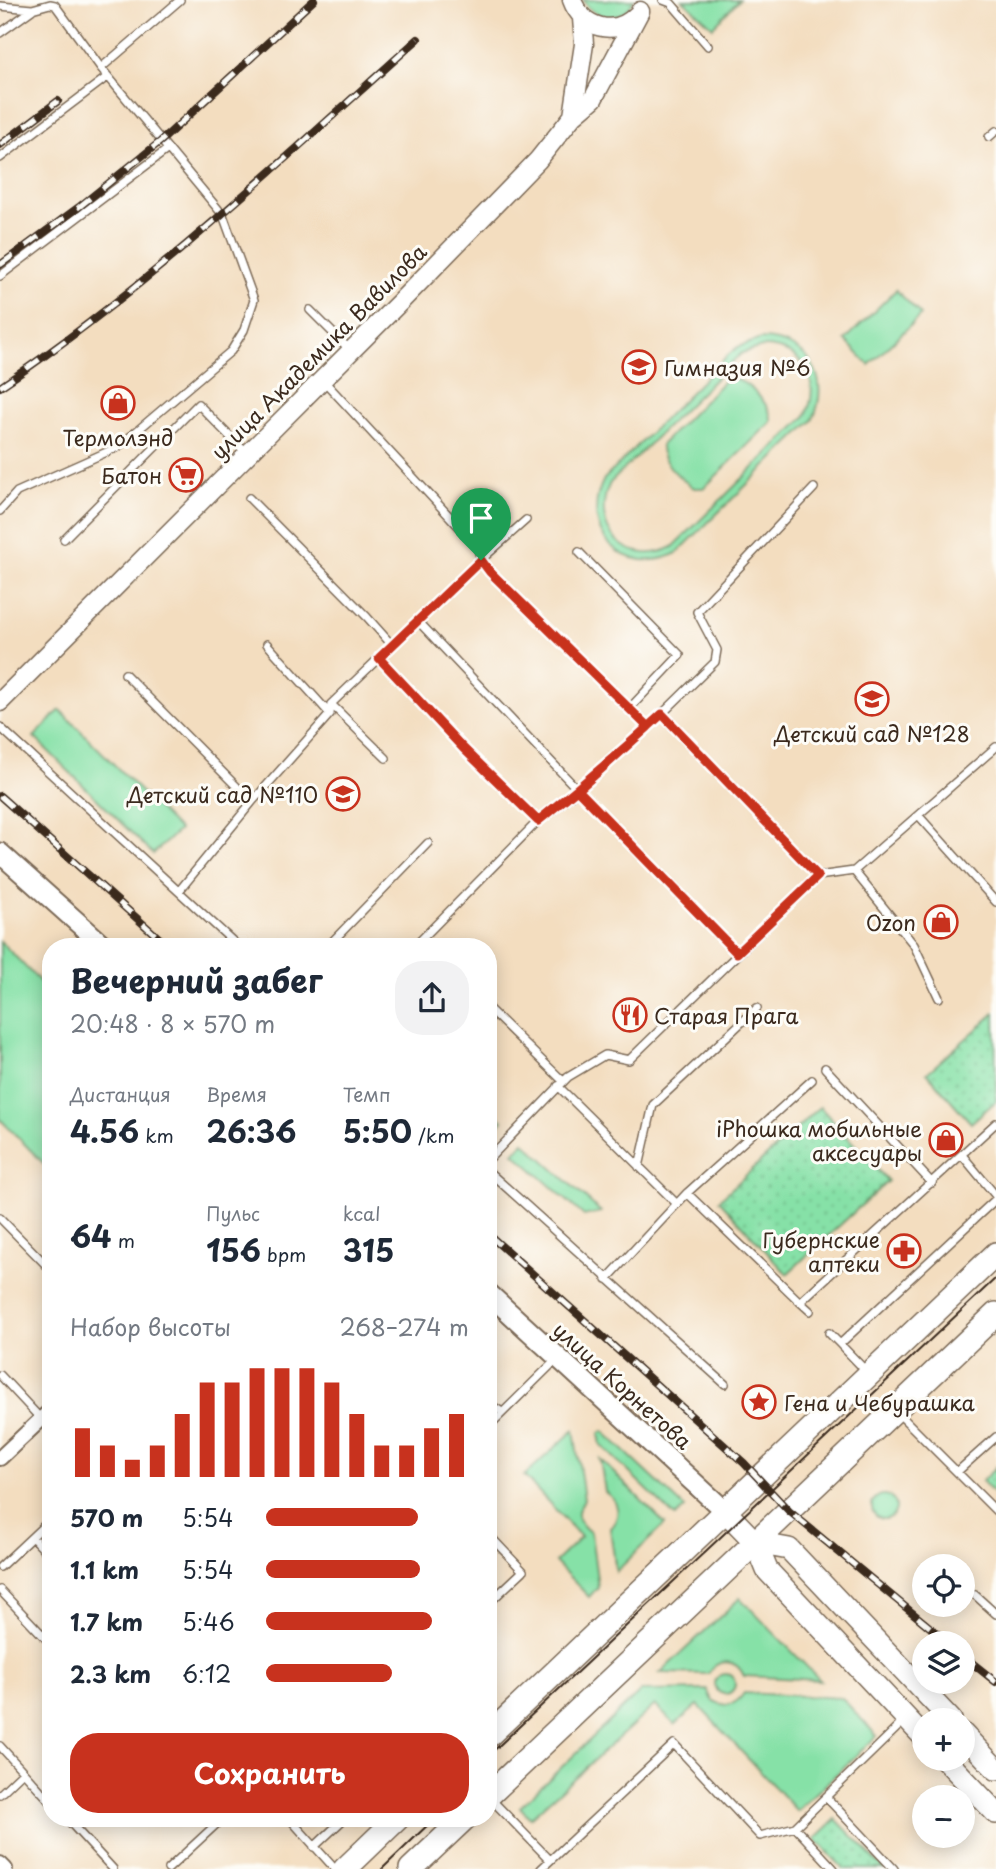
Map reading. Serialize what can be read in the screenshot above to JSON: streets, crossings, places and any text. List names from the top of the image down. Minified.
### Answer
{"streets":{"main road":["улица Корнетова"],"street":["улица Академика Вавилова"]},"places":{"school or university":["Гимназия №6","Детский сад №128","Детский сад №110"],"shop":["Термолэнд","Ozon","iPhoшка мобильные аксесуары"],"supermarket":["Батон"],"restaurant":["Старая Прага"],"pharmacy":["Губернские аптеки"],"place":["Гена и Чебурашка"]},"page":{"heading":["Вечерний забег","20:48 · 8 × 570 m"],"stats":[["Дистанция","4.56 km"],["Время","26:36"],["Темп","5:50 /km"],["64 m"],["Пульс","156 bpm"],["kcal","315"]],"chart":["Набор высоты","268–274 m"],"list":[{"name":"570 m","note":"5:54"},{"name":"1.1 km","note":"5:54"},{"name":"1.7 km","note":"5:46"},{"name":"2.3 km","note":"6:12"}],"map_buttons":["+","−"],"buttons":"Сохранить"}}
